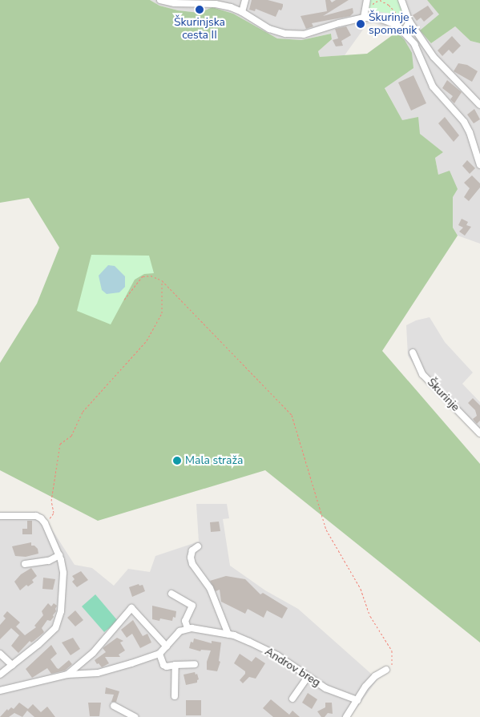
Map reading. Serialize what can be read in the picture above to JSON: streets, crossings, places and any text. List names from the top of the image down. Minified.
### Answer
{"streets":{"street":["Škurinje","Androv breg"]},"places":["Škurinjska cesta II","Škurinje spomenik","Mala straža"]}
